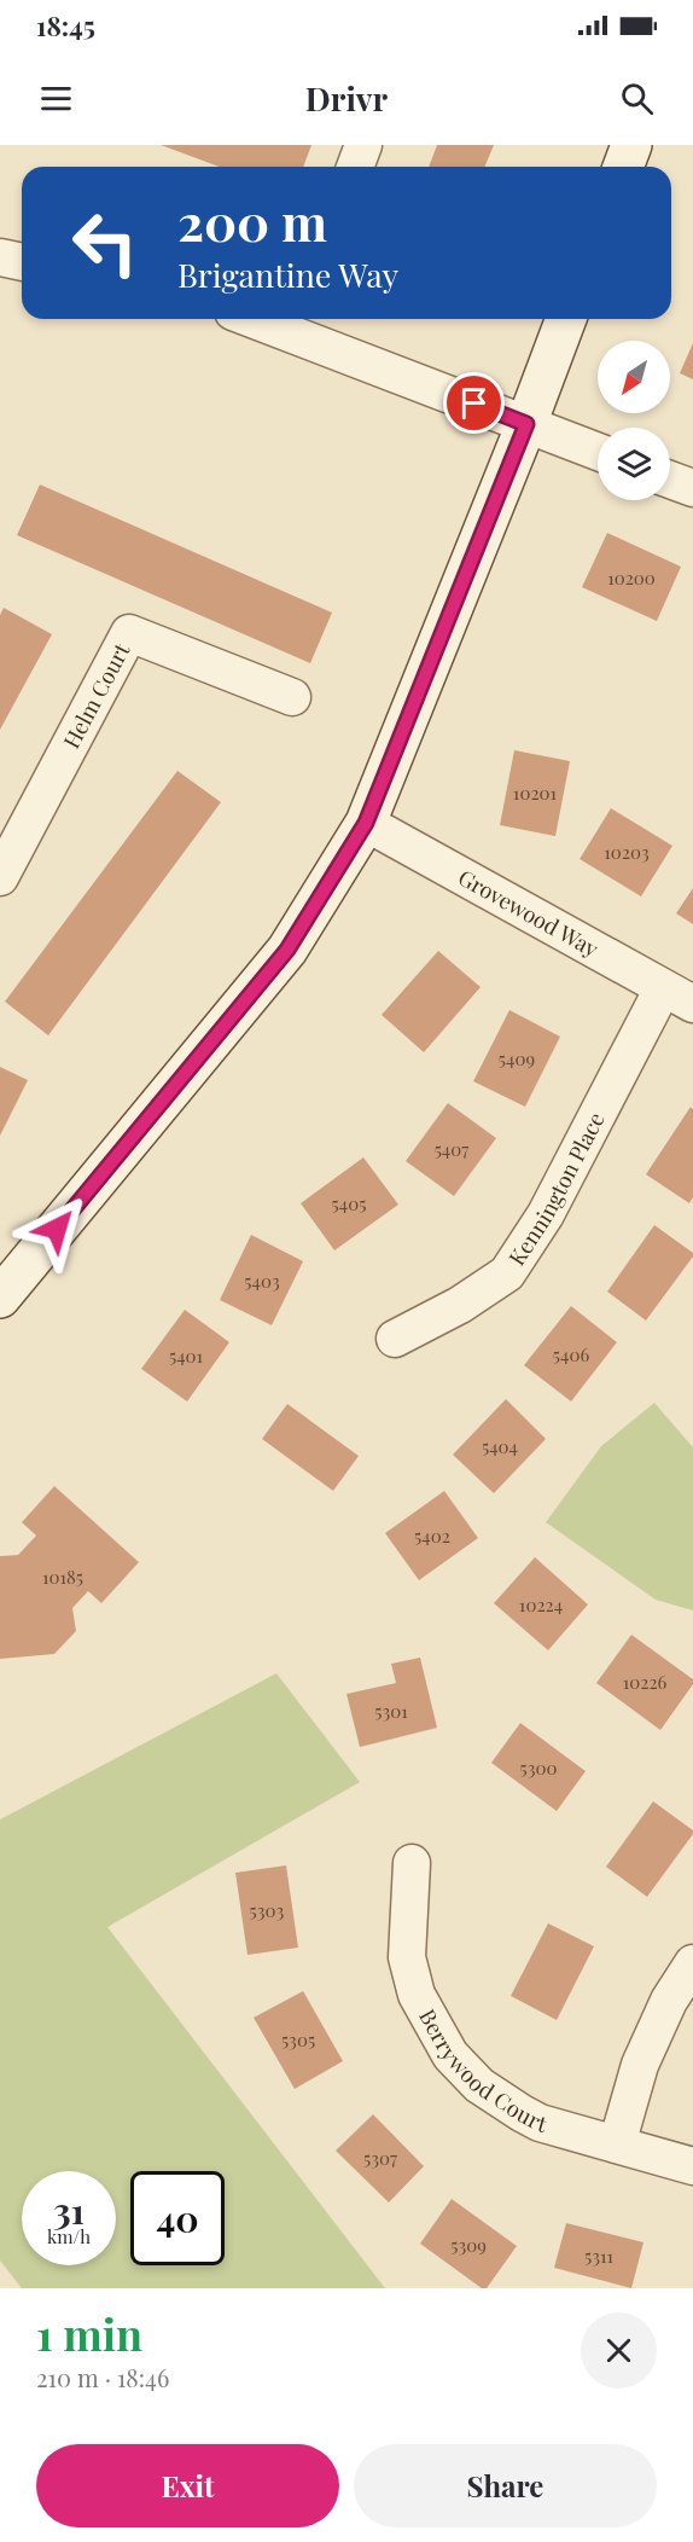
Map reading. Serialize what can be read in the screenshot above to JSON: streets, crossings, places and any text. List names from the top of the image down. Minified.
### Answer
{"streets":{"street":["Helm Court","Grovewood Way","Kennington Place","Berrywood Court"]},"crossings":[["Grovewood Way","Kennington Place"]],"house_numbers":["10200","10201","10203","5409","5407","5405","5403","5406","5401","5404","5402","10185","10224","10226","5301","5300","5303","5305","5307","5309","5311"],"north":"bottom left","page":{"status":"18:45","header":"Drivr","turn":["200 m","Brigantine Way"],"speed":"31 km/h","limit":"40","heading":["1 min","210 m · 18:46"],"buttons":["Exit","Share"]}}
